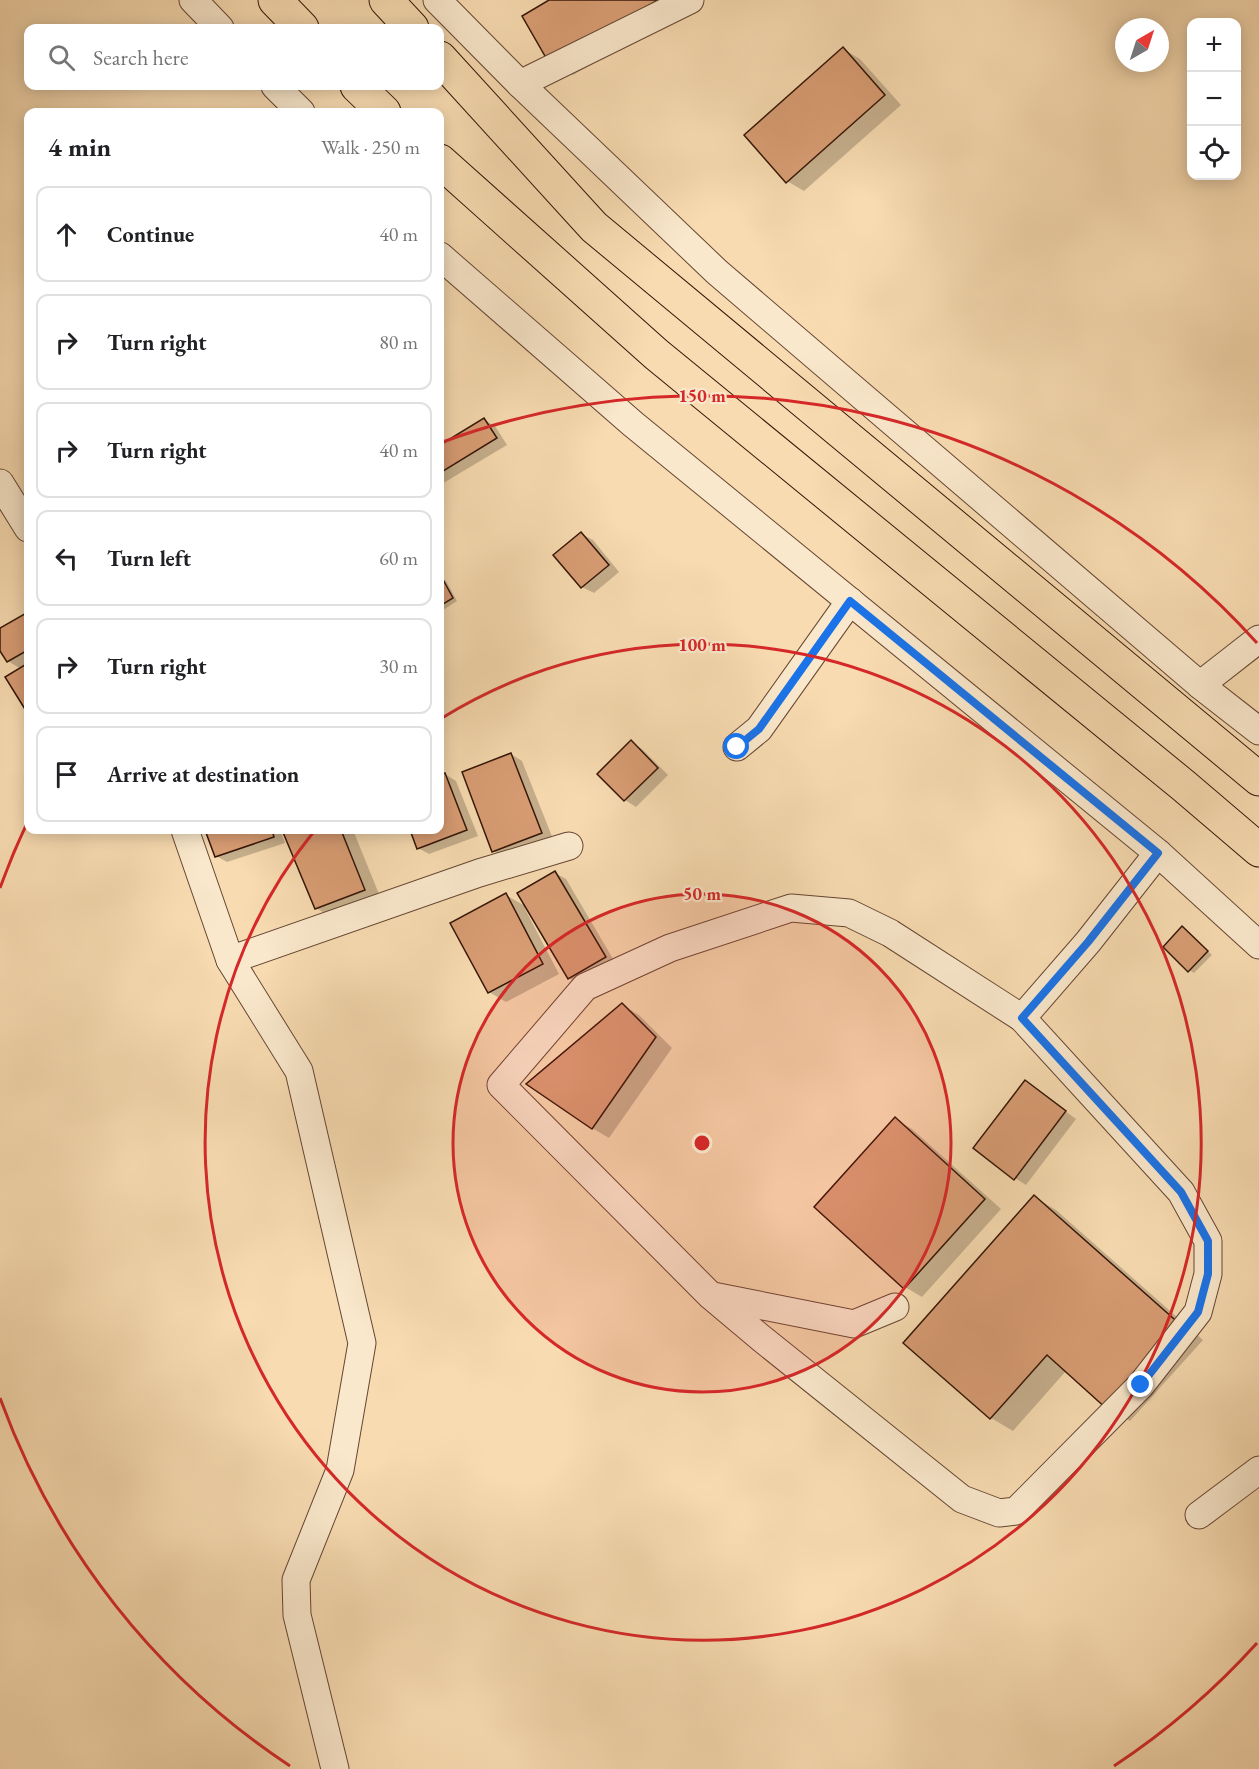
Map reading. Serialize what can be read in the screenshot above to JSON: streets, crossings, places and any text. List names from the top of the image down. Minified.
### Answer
{"north":"top right","page":{"map_buttons":["+","−"],"search":"Search here","heading":["4 min","Walk · 250 m"],"list":[["Continue","40 m"],["Turn right","80 m"],["Turn right","40 m"],["Turn left","60 m"],["Turn right","30 m"],"Arrive at destination"]},"rings":["150 m","100 m","50 m"]}
